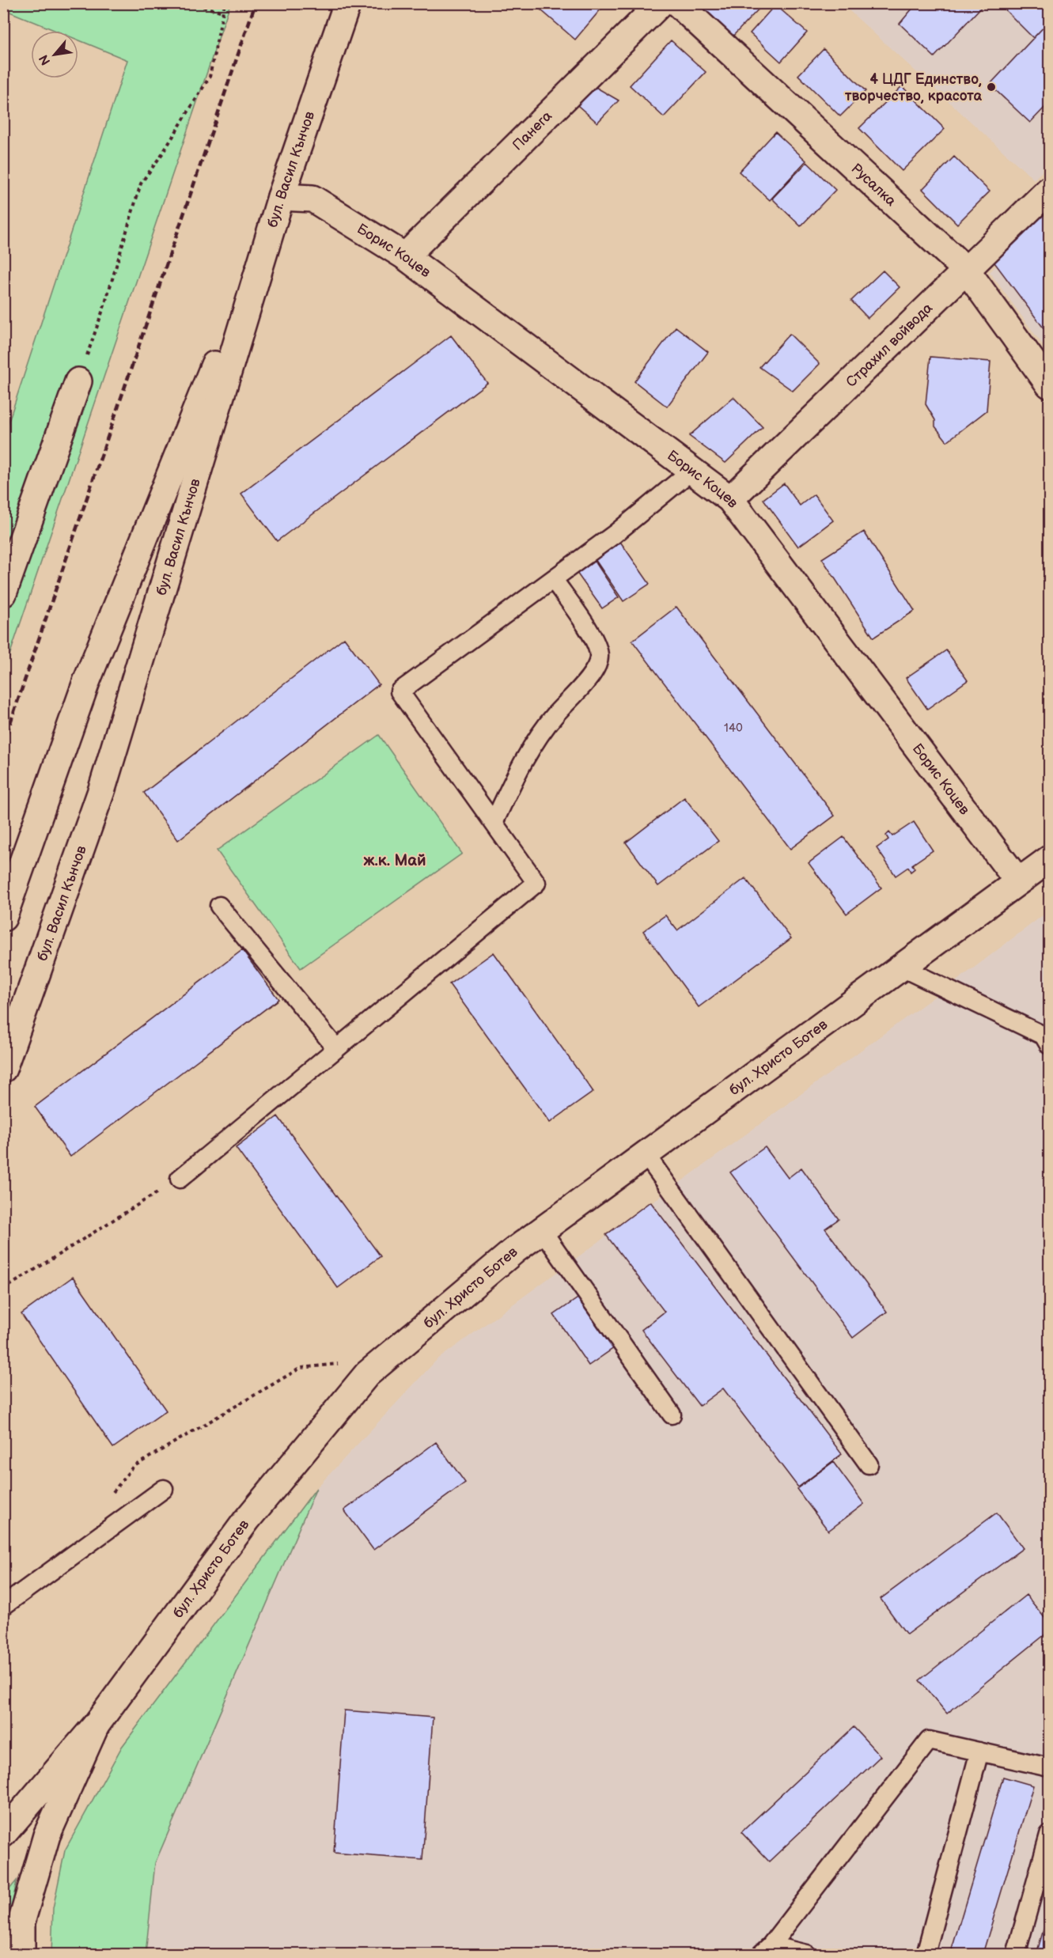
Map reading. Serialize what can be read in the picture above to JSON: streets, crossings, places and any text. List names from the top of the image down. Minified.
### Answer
{"streets":{"street":["Панега","бул. Васил Кънчов","Русалка","Борис Коцев","Страхил войвода","бул. Христо Ботев"]},"crossings":[["Панега","Борис Коцев"],["бул. Васил Кънчов","Борис Коцев"],["Русалка","Страхил войвода"],["Борис Коцев","Страхил войвода"],["Борис Коцев","бул. Христо Ботев"]],"districts":["ж.к. Май"],"places":["4 ЦДГ Единство, творчество, красота"],"house_numbers":["140"],"north":"bottom left"}
